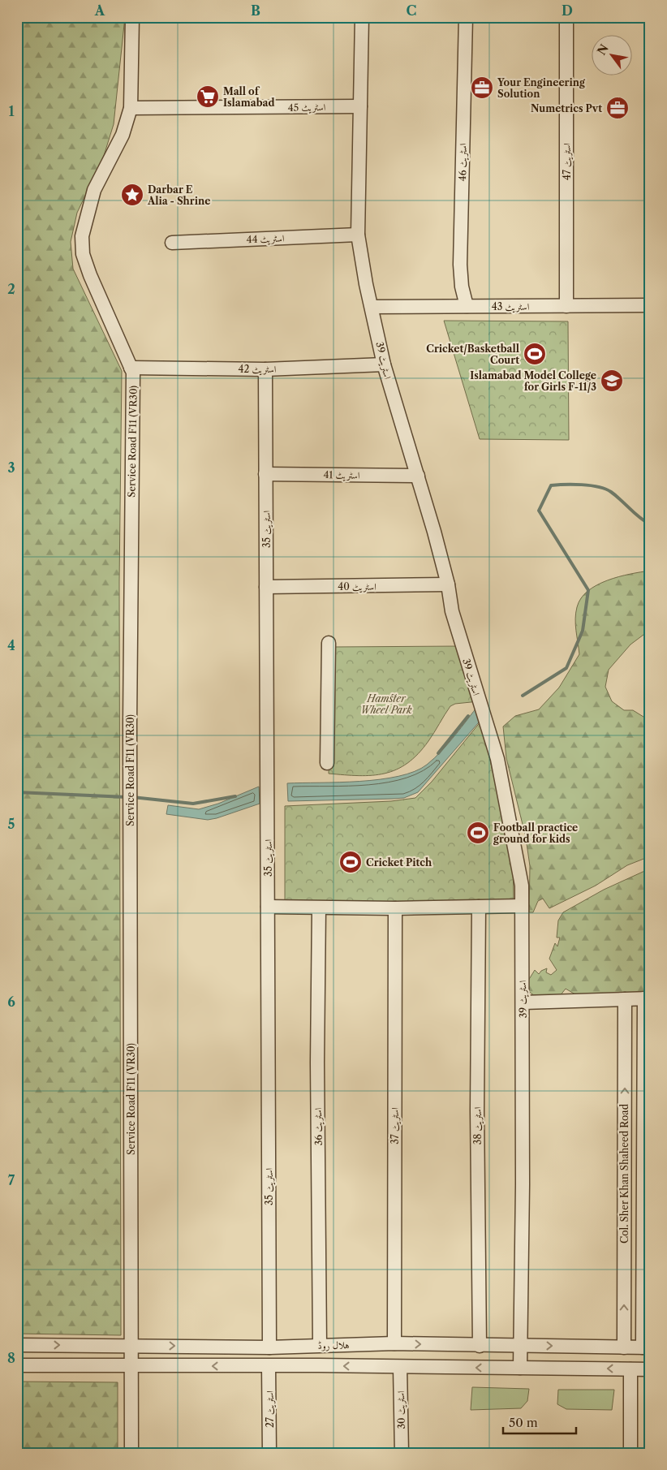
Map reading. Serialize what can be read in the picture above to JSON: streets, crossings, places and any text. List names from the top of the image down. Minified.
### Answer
{"streets":{"street":["اسٹریٹ 45","اسٹریٹ 47","اسٹریٹ 46","اسٹریٹ 44","اسٹریٹ 43","اسٹریٹ 39","اسٹریٹ 42","Service Road F11 (VR30)","اسٹریٹ 41","اسٹریٹ 35","اسٹریٹ 40","اسٹریٹ 37","اسٹریٹ 38","اسٹریٹ 36","Col. Sher Khan Shaheed Road","ہلال روڈ","اسٹریٹ 27","اسٹریٹ 30"]},"crossings":[["اسٹریٹ 45","اسٹریٹ 39"],["اسٹریٹ 45","Service Road F11 (VR30)"],["اسٹریٹ 47","اسٹریٹ 43"],["اسٹریٹ 46","اسٹریٹ 43"],["اسٹریٹ 44","اسٹریٹ 39"],["اسٹریٹ 43","اسٹریٹ 39"],["اسٹریٹ 39","اسٹریٹ 42"],["اسٹریٹ 39","اسٹریٹ 41"],["اسٹریٹ 39","اسٹریٹ 40"],["اسٹریٹ 39","ہلال روڈ"],["اسٹریٹ 42","Service Road F11 (VR30)"],["اسٹریٹ 42","اسٹریٹ 35"],["Service Road F11 (VR30)","ہلال روڈ"],["اسٹریٹ 41","اسٹریٹ 35"],["اسٹریٹ 35","اسٹریٹ 40"],["اسٹریٹ 35","ہلال روڈ"],["اسٹریٹ 37","ہلال روڈ"],["اسٹریٹ 38","ہلال روڈ"],["اسٹریٹ 36","ہلال روڈ"],["Col. Sher Khan Shaheed Road","ہلال روڈ"],["ہلال روڈ","اسٹریٹ 27"],["ہلال روڈ","اسٹریٹ 30"]],"parks":["Hamster Wheel Park"],"places":{"office":["Your Engineering Solution","Numetrics Pvt"],"supermarket":["Mall of Islamabad"],"place":["Darbar E Alia - Shrine"],"sports":["Cricket/Basketball Court","Football practice ground for kids","Cricket Pitch"],"school or university":["Islamabad Model College for Girls F-11/3"]},"scale_bar":"50 m","north":"top left","grid":{"columns":["A","B","C","D"],"rows":["1","2","3","4","5","6","7","8"]}}
